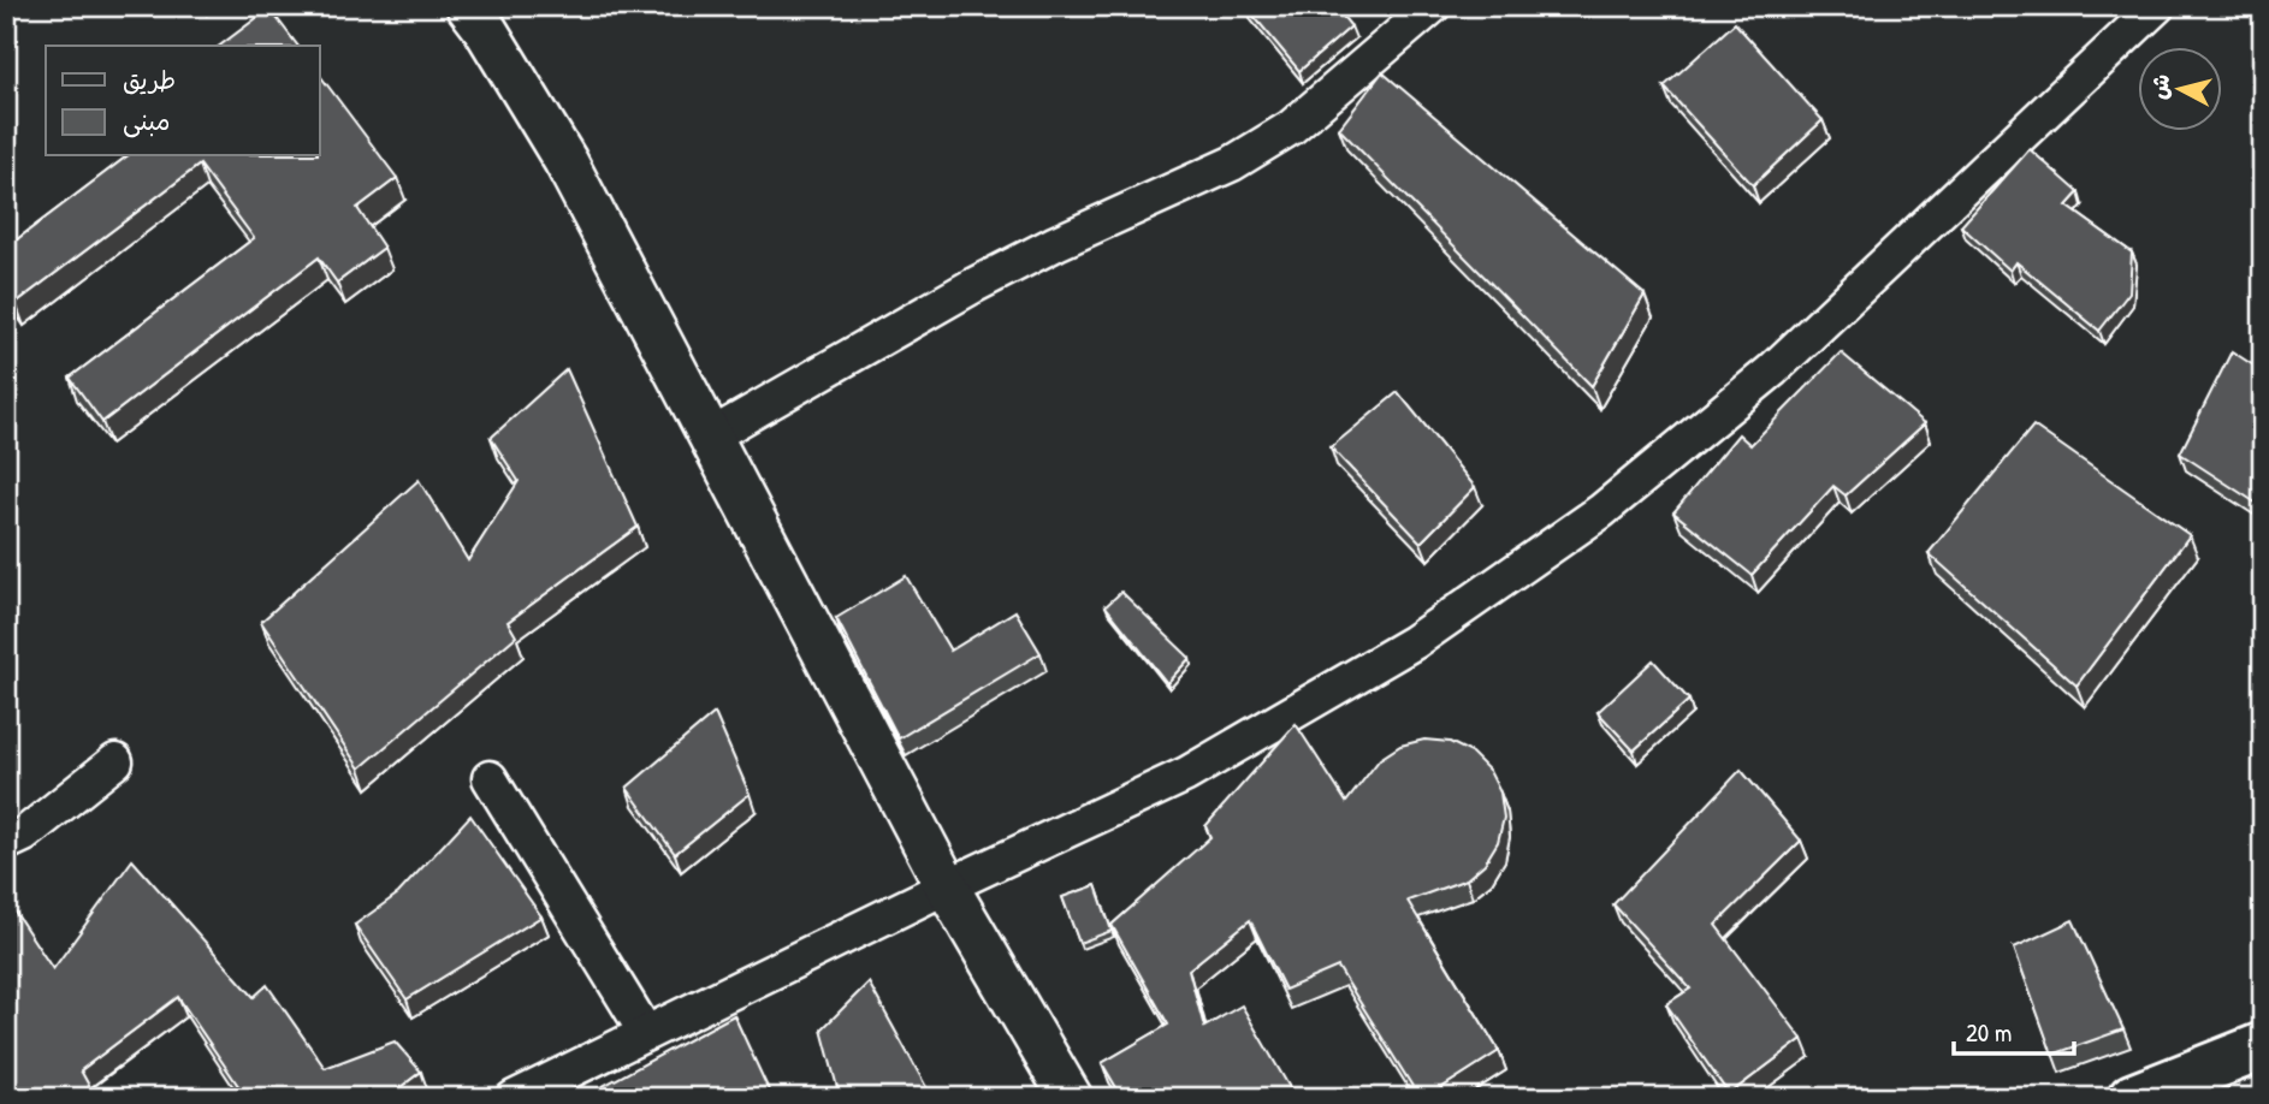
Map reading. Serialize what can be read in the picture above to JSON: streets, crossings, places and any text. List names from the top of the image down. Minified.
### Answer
{"legend":["طريق","مبنى"],"scale_bar":"20 m","north":"left"}
